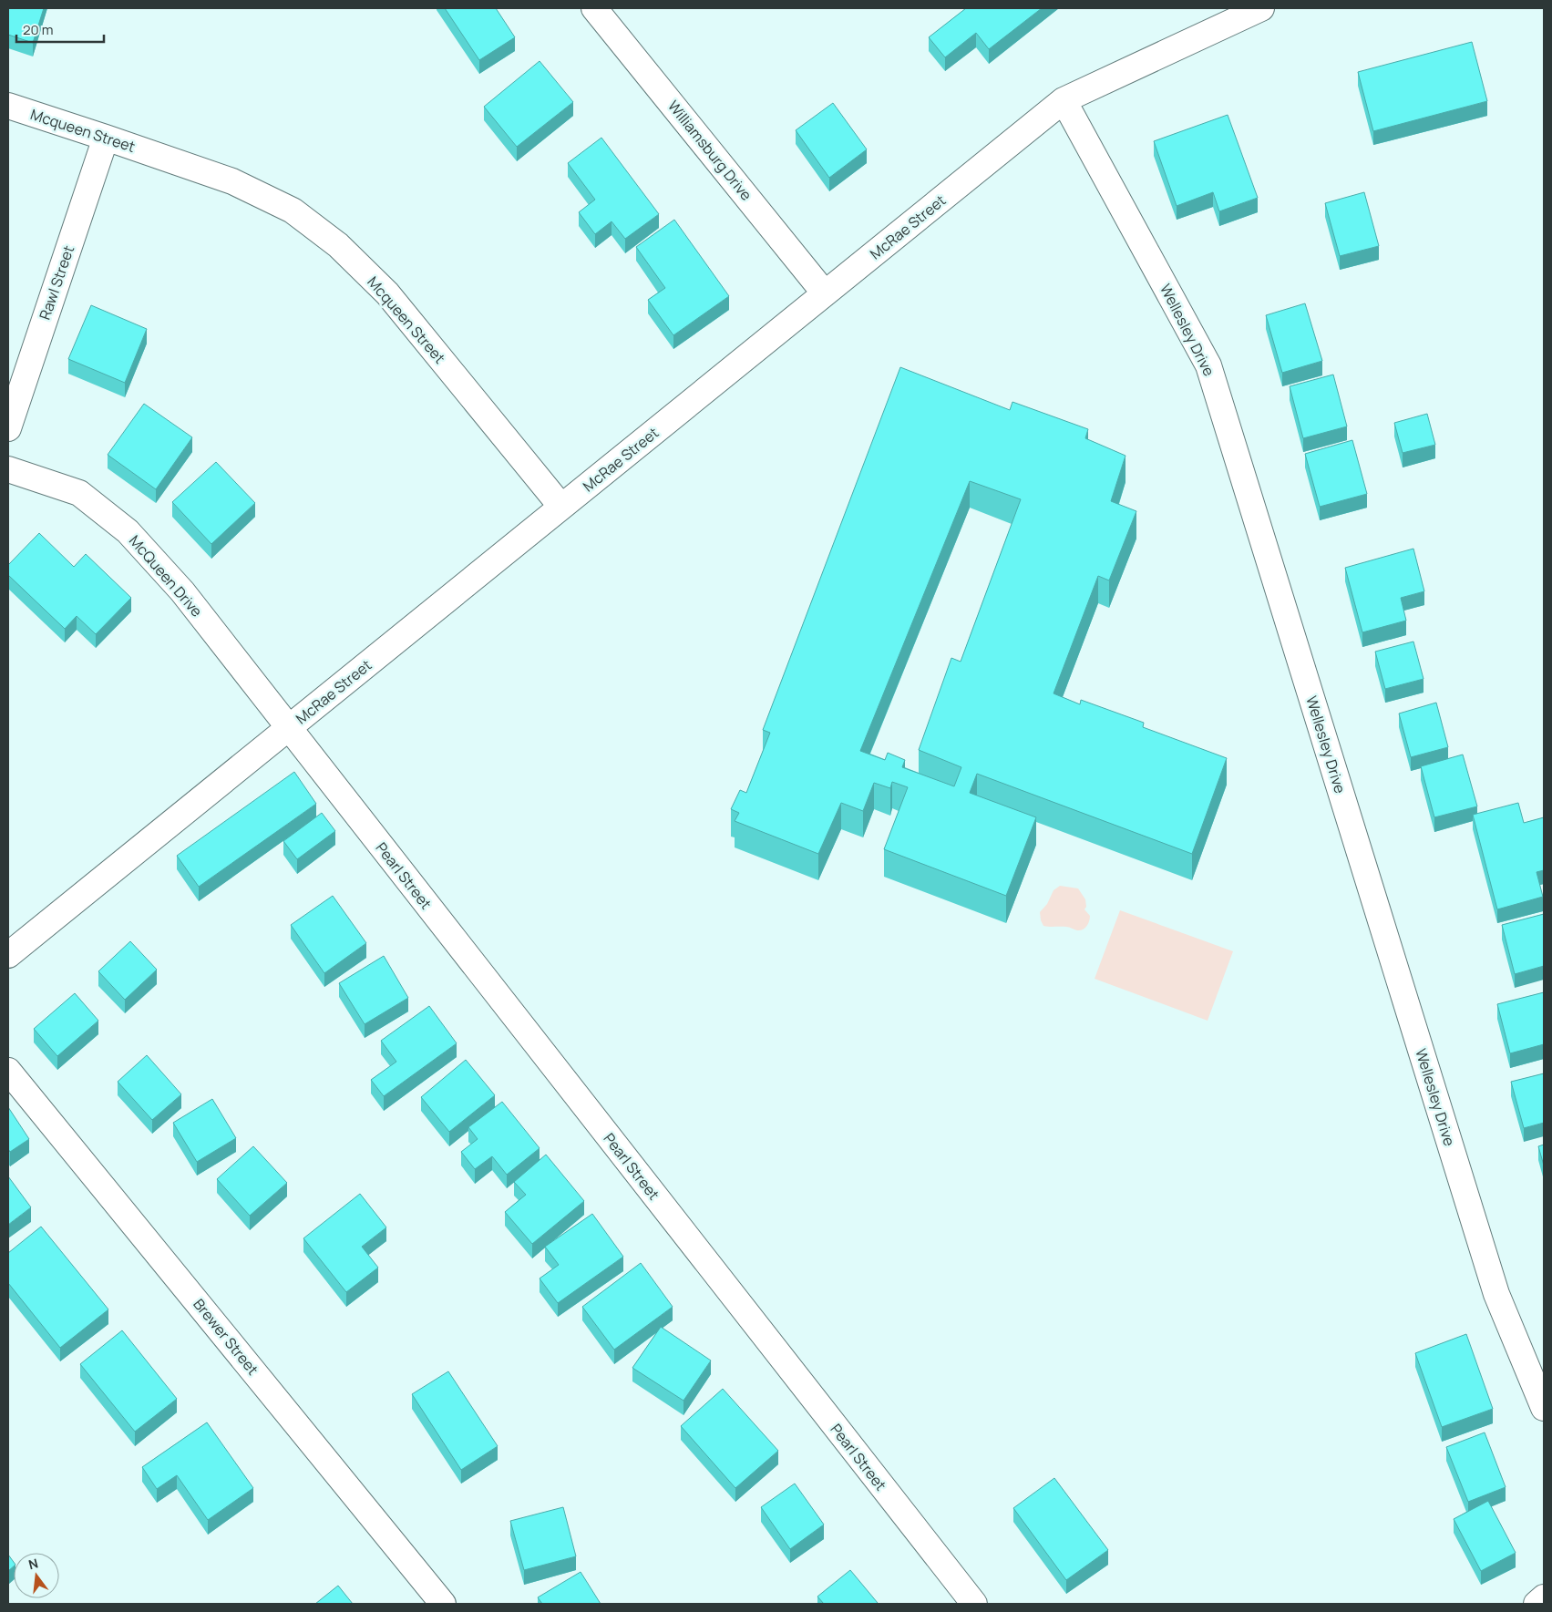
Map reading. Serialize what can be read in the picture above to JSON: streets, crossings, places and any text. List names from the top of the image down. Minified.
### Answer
{"streets":{"street":["Mcqueen Street","Williamsburg Drive","McRae Street","Rawl Street","Wellesley Drive","McQueen Drive","Pearl Street","Brewer Street"]},"crossings":[["Mcqueen Street","McRae Street"],["Mcqueen Street","Rawl Street"],["Williamsburg Drive","McRae Street"],["McRae Street","Wellesley Drive"],["McRae Street","McQueen Drive"],["McRae Street","Pearl Street"],["McQueen Drive","Pearl Street"]],"scale_bar":"20 m","north":"top"}
